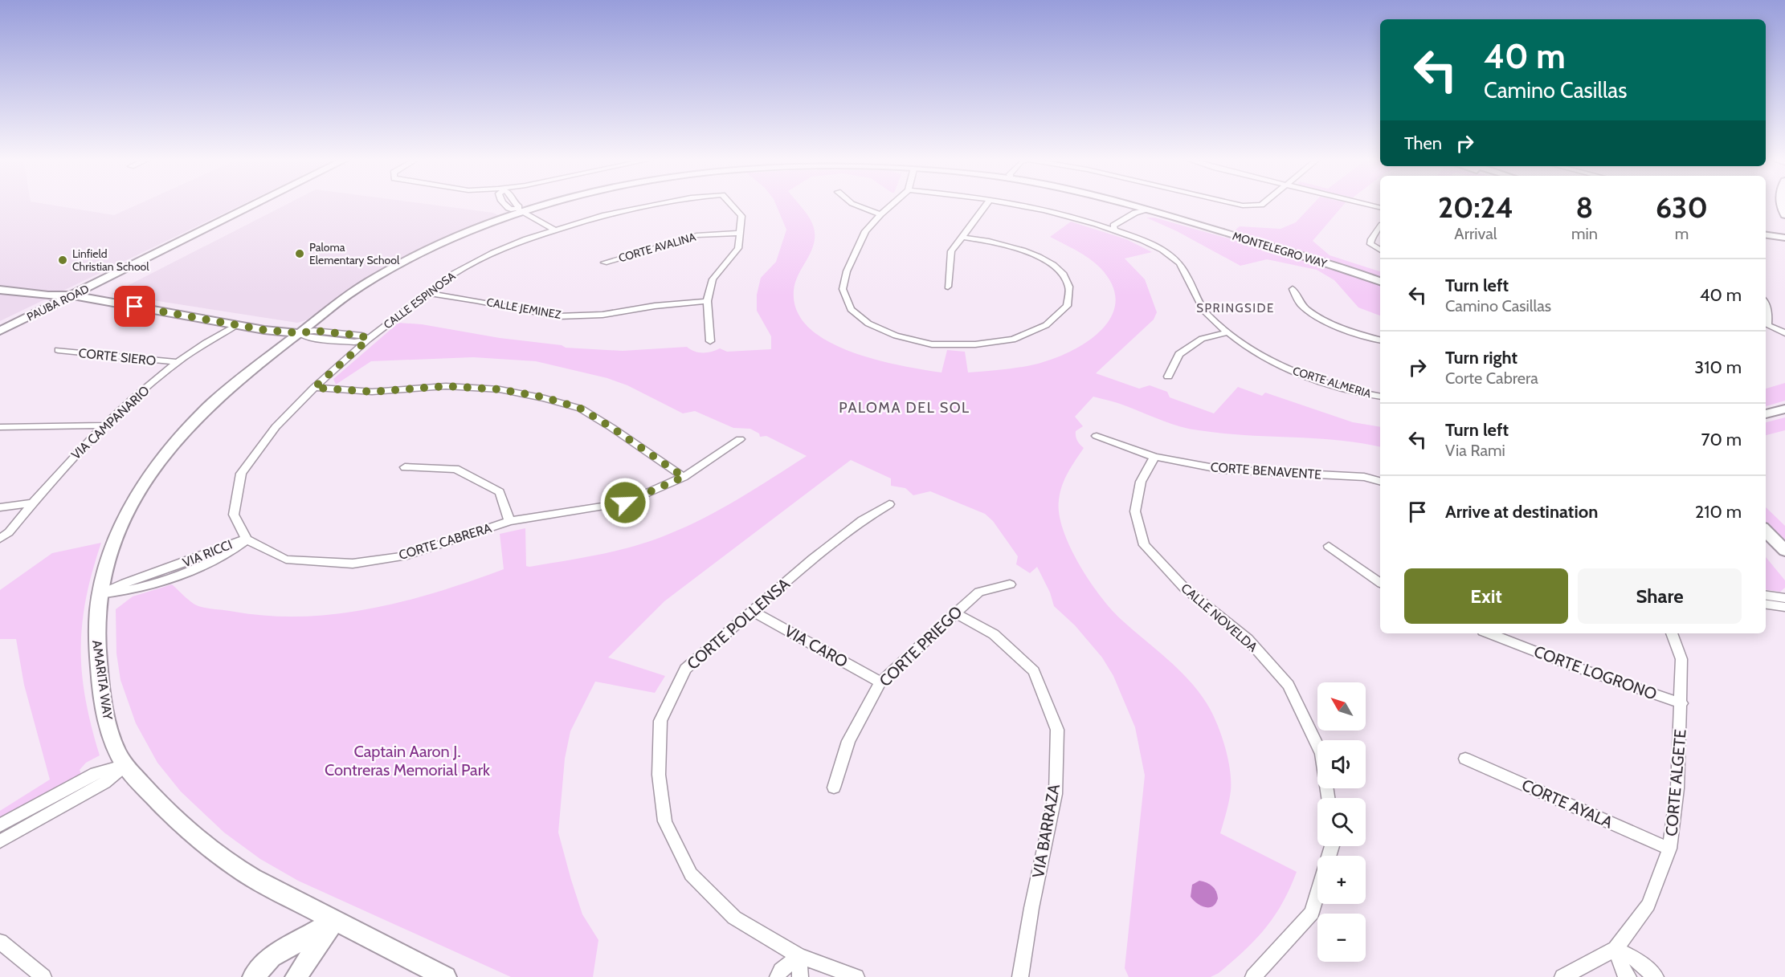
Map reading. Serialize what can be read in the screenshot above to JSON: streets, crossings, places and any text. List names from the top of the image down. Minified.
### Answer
{"streets":{"street":["CORTE AVALINA","MONTELEGRO WAY","CALLE ESPINOSA","PAUBA ROAD","CALLE JEMINEZ","CORTE SIERO","CORTE ALMERIA","VIA CAMPANARIO","CORTE BENAVENTE","CORTE CABRERA","VIA RICCI","CALLE NOVELDA","CORTE POLLENSA","VIA CARO","CORTE PRIEGO","CORTE LOGRONO","AMARITA WAY","CORTE ALGETE","CORTE AYALA","VIA BARRAZA"]},"crossings":[["CORTE AVALINA","CALLE ESPINOSA"],["MONTELEGRO WAY","AMARITA WAY"],["CALLE ESPINOSA","CALLE JEMINEZ"],["CORTE SIERO","VIA CAMPANARIO"],["CORTE BENAVENTE","CALLE NOVELDA"],["CORTE CABRERA","VIA RICCI"],["VIA RICCI","AMARITA WAY"],["CORTE POLLENSA","VIA CARO"],["VIA CARO","CORTE PRIEGO"],["CORTE PRIEGO","VIA BARRAZA"],["CORTE LOGRONO","CORTE ALGETE"],["CORTE ALGETE","CORTE AYALA"]],"districts":["SPRINGSIDE","PALOMA DEL SOL"],"parks":["Captain Aaron J. Contreras Memorial Park"],"places":["Paloma Elementary School","Linfield Christian School"],"north":"top left","page":{"turn":["40 m","Camino Casillas"],"then":"Then","eta":["20:24","Arrival","8","min","630","m"],"list":[{"name":"Turn left","note":"Camino Casillas","value":"40 m"},{"name":"Turn right","note":"Corte Cabrera","value":"310 m"},{"name":"Turn left","note":"Via Rami","value":"70 m"},{"name":"Arrive at destination","value":"210 m"}],"buttons":["Exit","Share"],"map_buttons":["+","−"]}}
